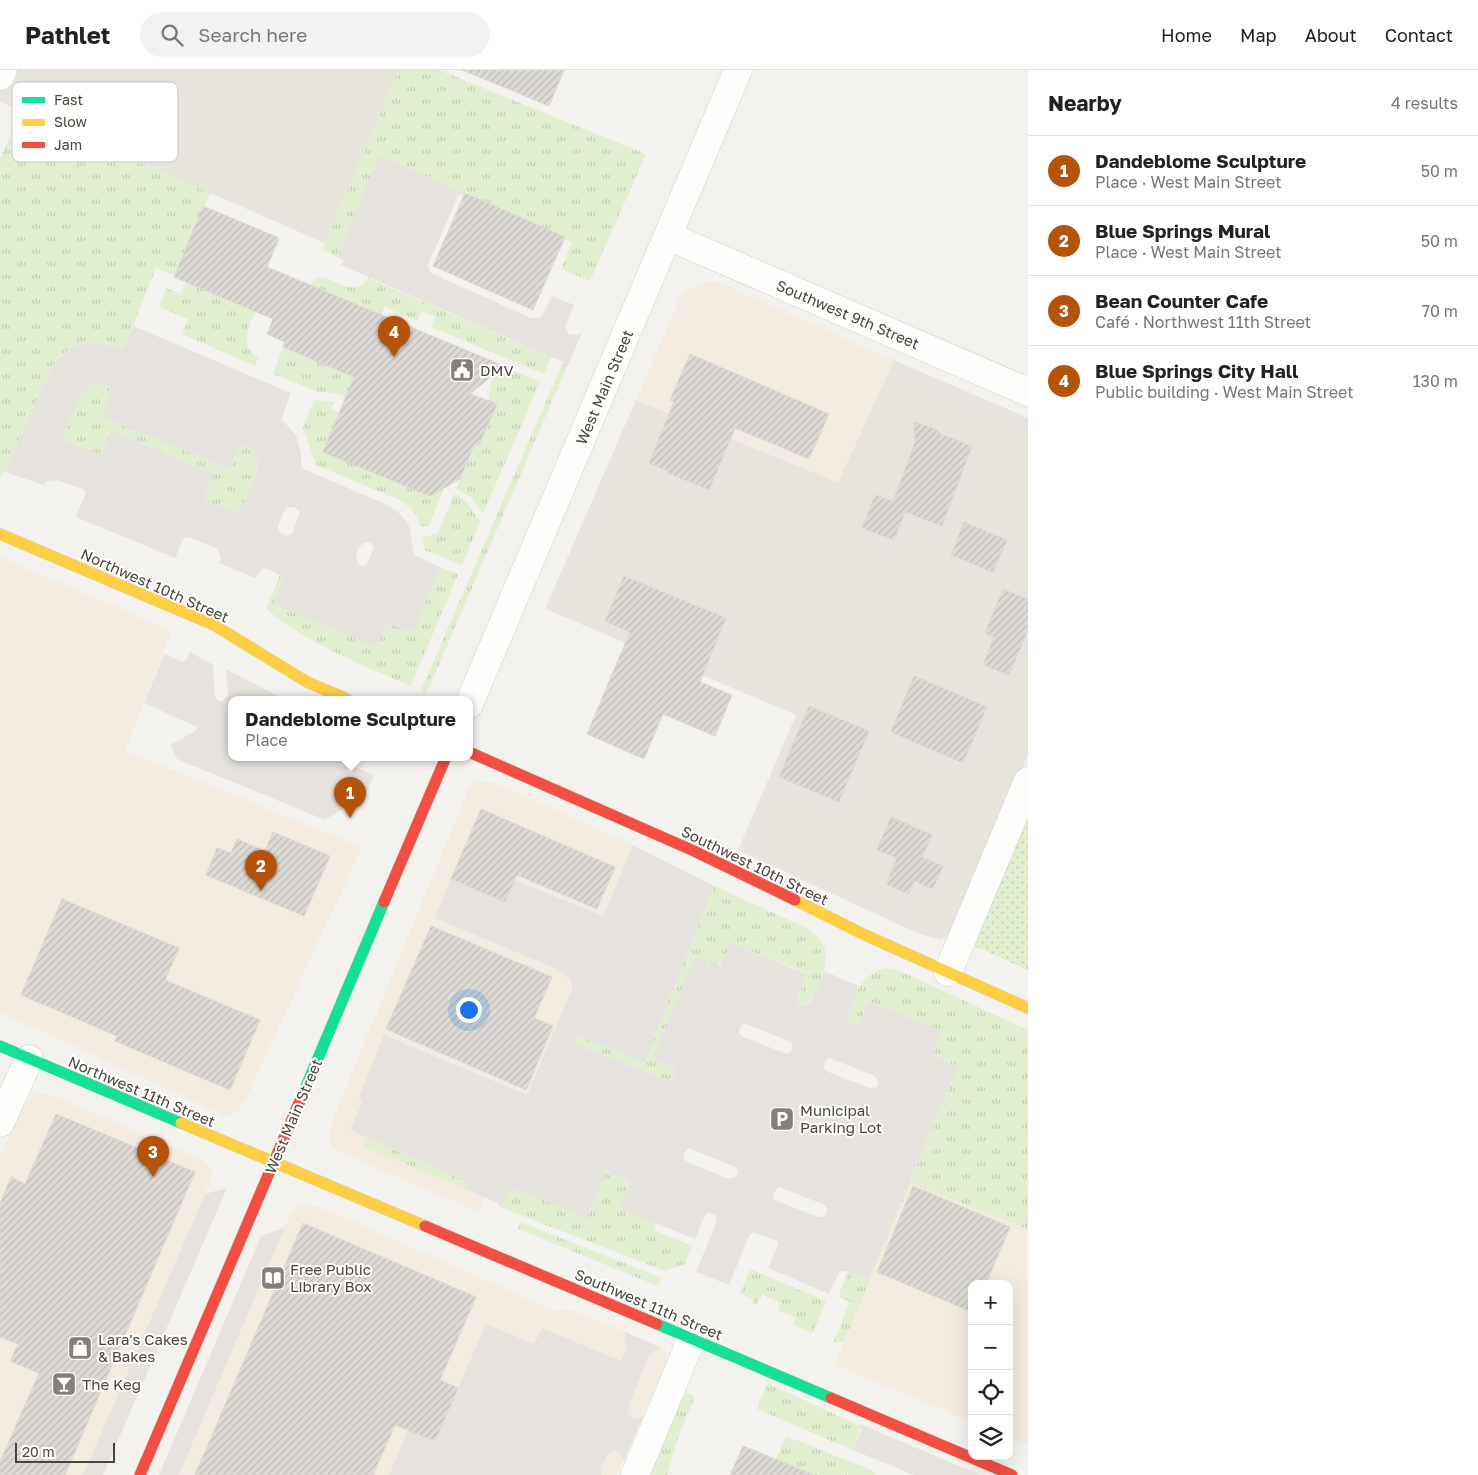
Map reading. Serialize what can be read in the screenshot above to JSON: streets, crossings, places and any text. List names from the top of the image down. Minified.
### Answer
{"streets":{"street":["Southwest 9th Street","West Main Street","Northwest 10th Street","Southwest 10th Street","Northwest 11th Street","Southwest 11th Street"]},"crossings":[["Southwest 9th Street","West Main Street"],["West Main Street","Northwest 11th Street"],["West Main Street","Southwest 11th Street"],["Northwest 11th Street","Southwest 11th Street"]],"places":{"public building":["DMV"],"parking":["Municipal Parking Lot"],"library":["Free Public Library Box"],"shop":["Lara's Cakes & Bakes"],"bar":["The Keg"]},"legend":["Fast","Slow","Jam"],"scale_bar":"20 m","page":{"header":"Pathlet","search":"Search here","nav":["Home","Map","About","Contact"],"heading":["Nearby","4 results"],"list":[{"mark":"1","name":"Dandeblome Sculpture","note":"Place · West Main Street","value":"50 m"},{"mark":"2","name":"Blue Springs Mural","note":"Place · West Main Street","value":"50 m"},{"mark":"3","name":"Bean Counter Cafe","note":"Café · Northwest 11th Street","value":"70 m"},{"mark":"4","name":"Blue Springs City Hall","note":"Public building · West Main Street","value":"130 m"}],"pins":["4","1","2","3"],"popup":["Dandeblome Sculpture","Place"],"map_buttons":["+","−"],"scale":"20 m"}}
